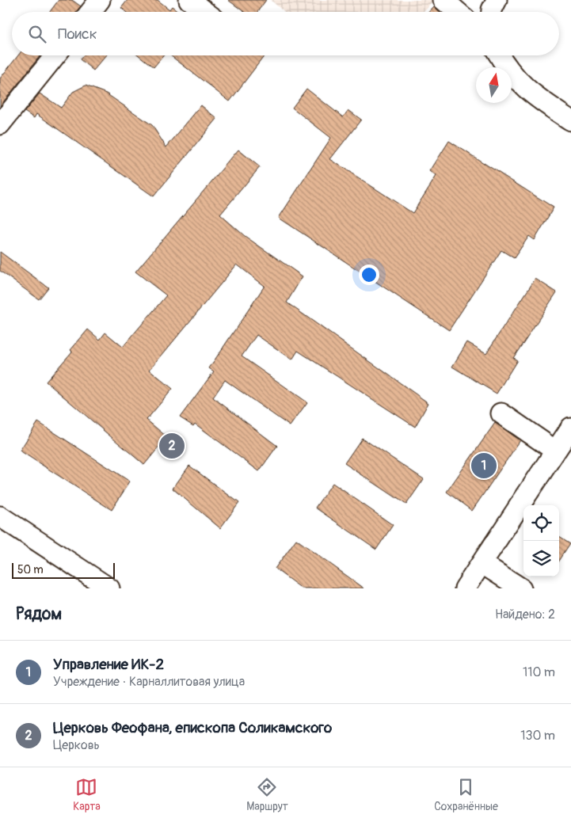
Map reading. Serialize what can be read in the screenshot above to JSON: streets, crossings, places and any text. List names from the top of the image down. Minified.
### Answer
{"scale_bar":"50 m","north":"top","page":{"search":"Поиск","pins":["2","1"],"scale":"50 m","heading":["Рядом","Найдено: 2"],"list":[{"mark":"1","name":"Управление ИК-2","note":"Учреждение · Карналлитовая улица","value":"110 m"},{"mark":"2","name":"Церковь Феофана, епископа Соликамского","note":"Церковь","value":"130 m"}],"nav":["Карта","Маршрут","Сохранённые"]}}
